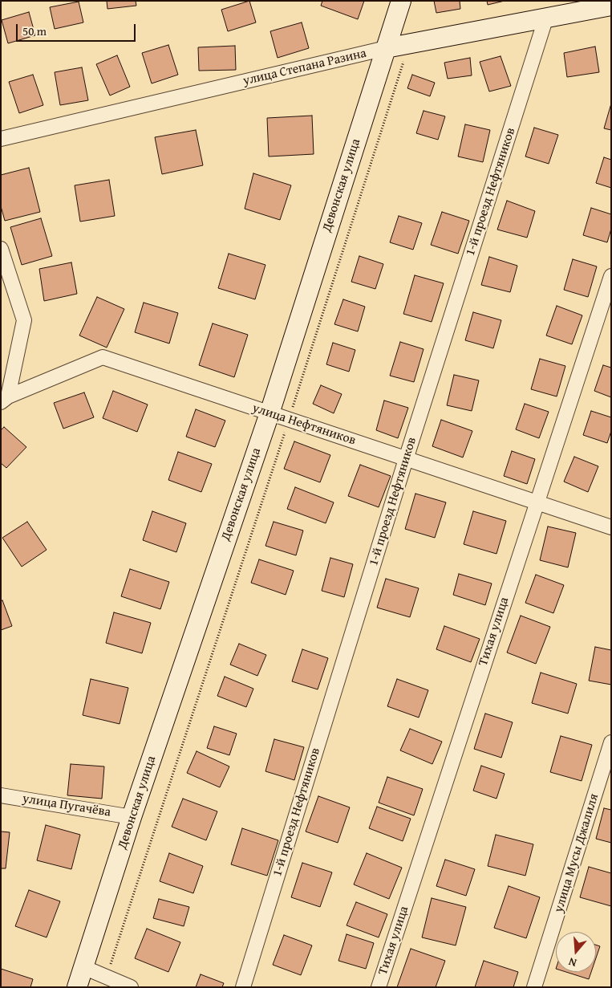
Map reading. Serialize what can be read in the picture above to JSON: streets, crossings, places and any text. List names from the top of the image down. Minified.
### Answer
{"streets":{"main road":["улица Степана Разина","Девонская улица"],"street":["1-й проезд Нефтяников","улица Нефтяников","Тихая улица","улица Пугачёва","улица Мусы Джалиля"]},"crossings":[["улица Степана Разина","Девонская улица"],["улица Степана Разина","1-й проезд Нефтяников"],["Девонская улица","улица Нефтяников"],["Девонская улица","улица Пугачёва"],["1-й проезд Нефтяников","улица Нефтяников"],["улица Нефтяников","Тихая улица"]],"scale_bar":"50 m","north":"bottom"}
